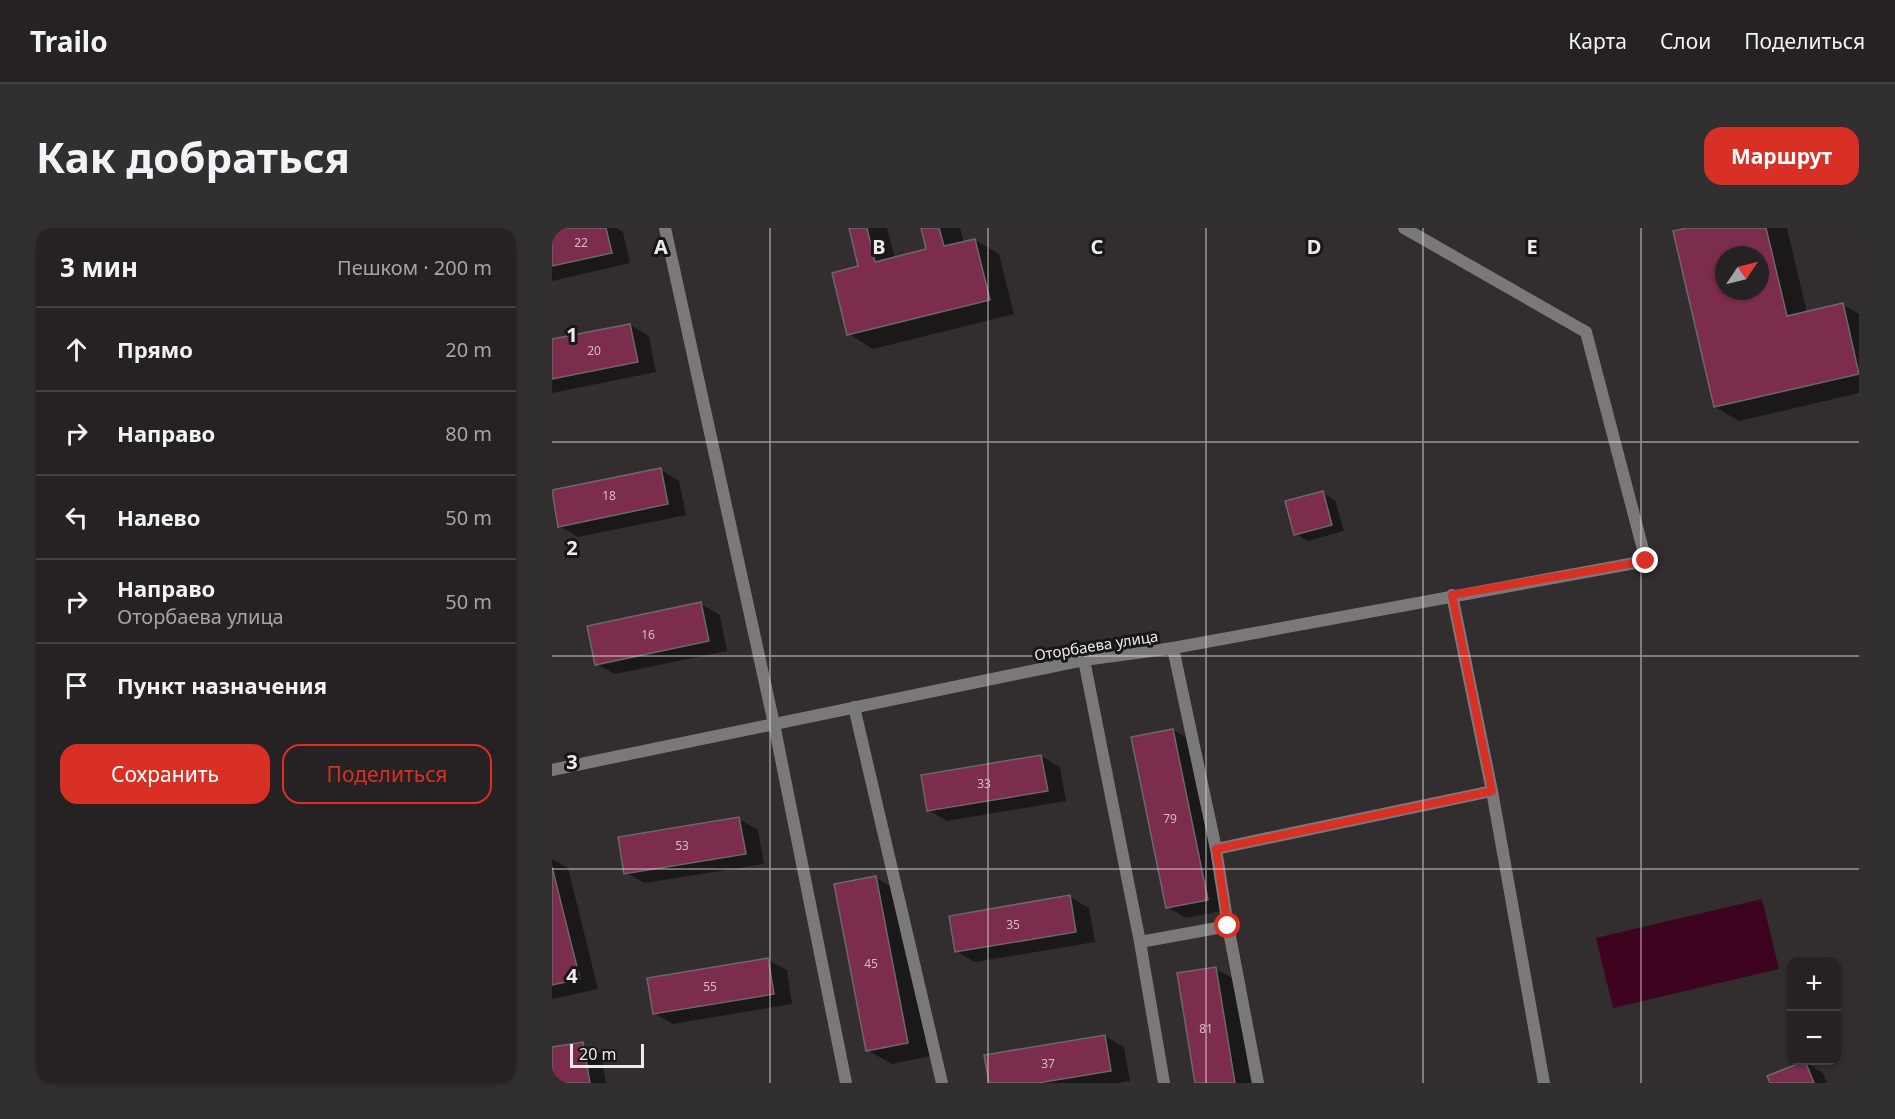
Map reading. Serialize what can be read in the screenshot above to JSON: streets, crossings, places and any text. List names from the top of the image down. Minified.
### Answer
{"streets":{"street":["Оторбаева улица"]},"house_numbers":["22","20","18","16","33","79","53","35","45","55","81","37"],"scale_bar":"20 m","north":"top right","page":{"header":"Trailo","nav":["Карта","Слои","Поделиться"],"buttons":["Маршрут",["Сохранить","Поделиться"]],"title":"Как добраться","heading":["3 мин","Пешком · 200 m"],"list":[["Прямо","20 m"],["Направо","80 m"],["Налево","50 m"],["Направо","Оторбаева улица","50 m"],"Пункт назначения"],"map_buttons":["+","−"],"scale":"20 m"},"grid":{"columns":["A","B","C","D","E"],"rows":["1","2","3","4"]}}
